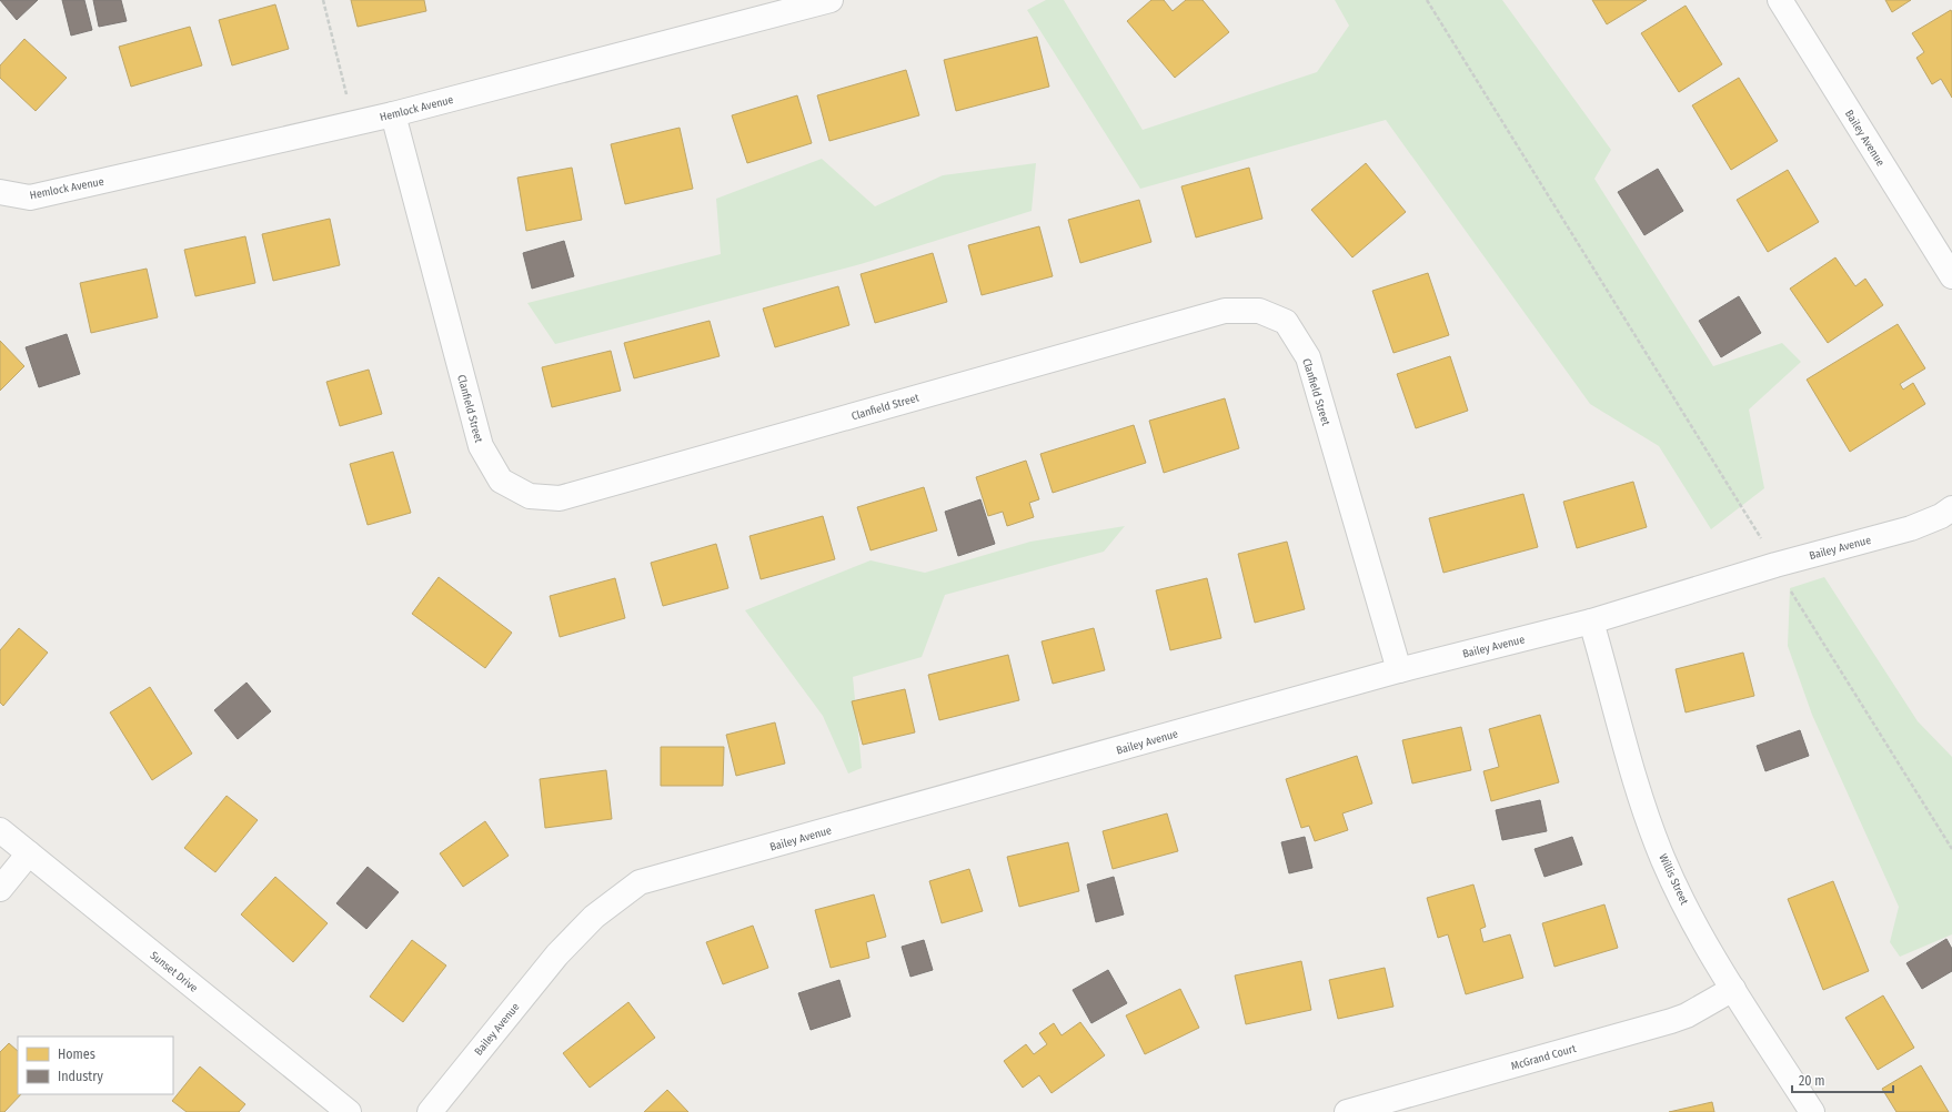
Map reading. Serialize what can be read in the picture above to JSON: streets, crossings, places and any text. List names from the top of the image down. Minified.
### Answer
{"streets":{"street":["Hemlock Avenue","Bailey Avenue","Clanfield Street","Willis Street","Sunset Drive","McGrand Court"]},"crossings":[["Hemlock Avenue","Clanfield Street"],["Bailey Avenue","Clanfield Street"],["Bailey Avenue","Willis Street"],["Willis Street","McGrand Court"]],"legend":["Homes","Industry"],"scale_bar":"20 m"}
